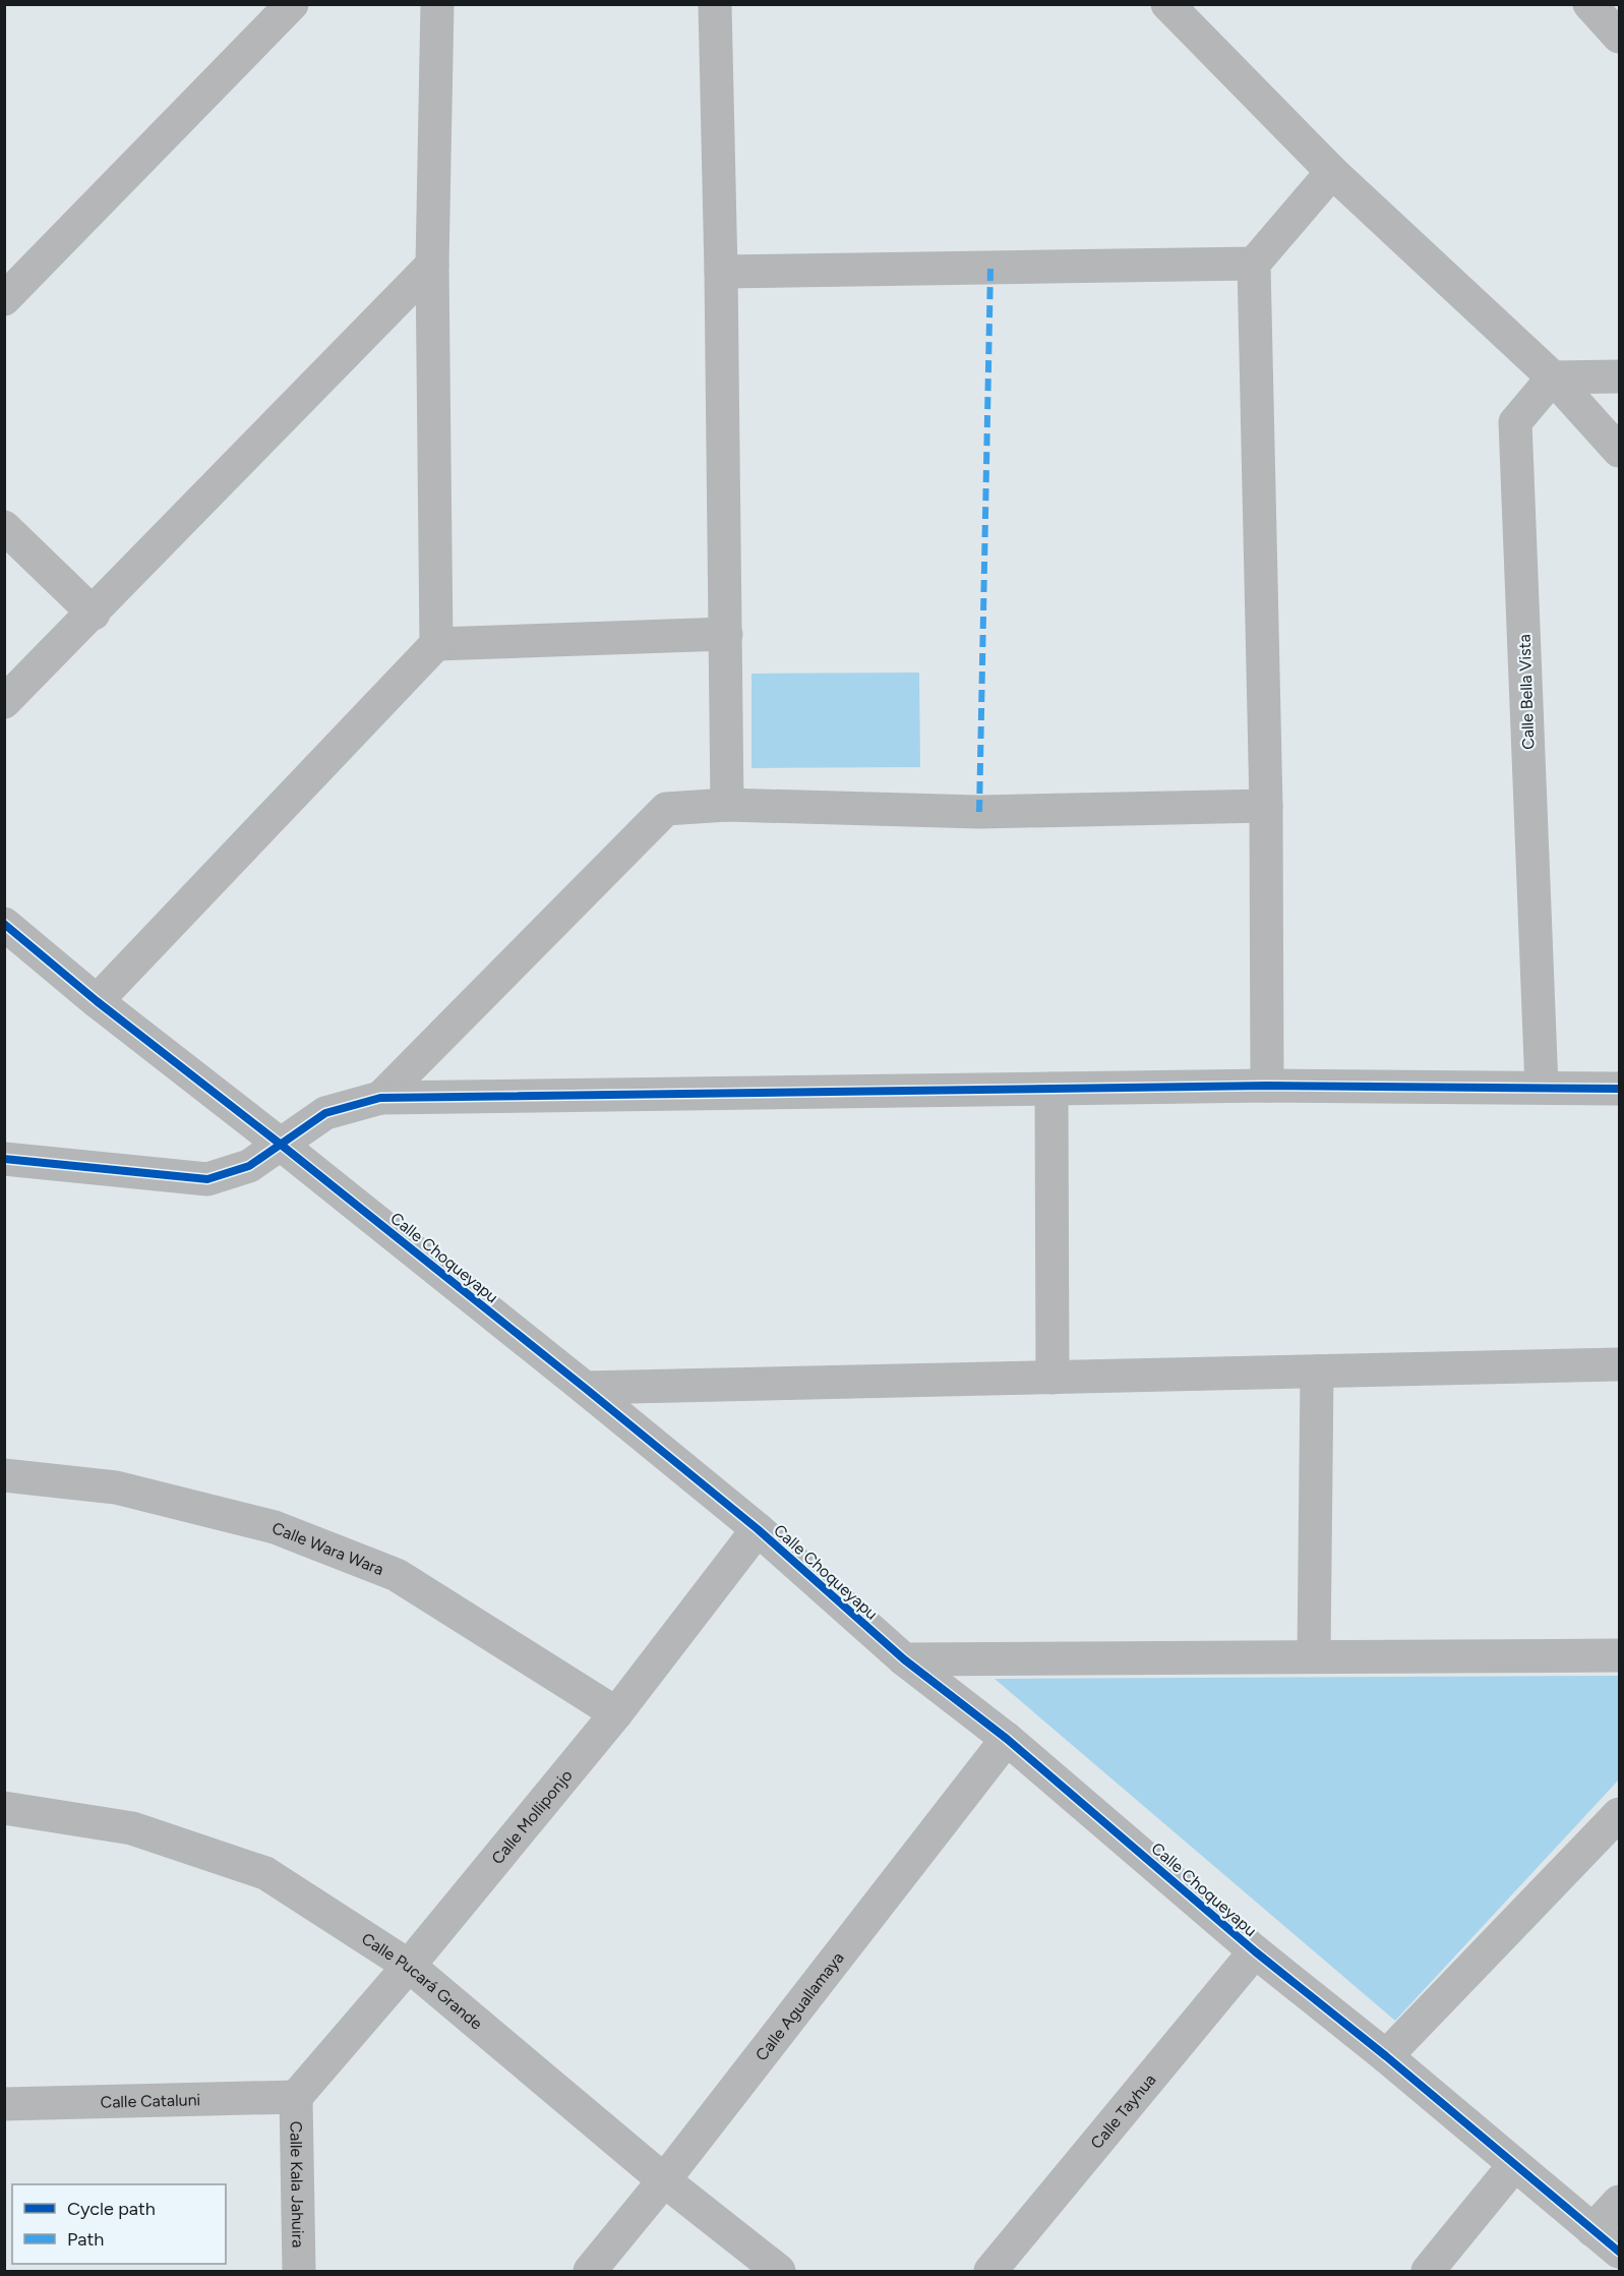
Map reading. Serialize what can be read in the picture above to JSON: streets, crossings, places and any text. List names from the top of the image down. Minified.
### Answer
{"streets":{"street":["Calle Bella Vista","Calle Choqueyapu","Calle Wara Wara","Calle Molliponjo","Calle Pucará Grande","Calle Aguallamaya","Calle Cataluni","Calle Tayhua","Calle Kala Jahuira"]},"crossings":[["Calle Choqueyapu","Calle Molliponjo"],["Calle Choqueyapu","Calle Aguallamaya"],["Calle Choqueyapu","Calle Tayhua"],["Calle Wara Wara","Calle Molliponjo"],["Calle Molliponjo","Calle Pucará Grande"],["Calle Molliponjo","Calle Cataluni"],["Calle Molliponjo","Calle Kala Jahuira"],["Calle Pucará Grande","Calle Aguallamaya"],["Calle Cataluni","Calle Kala Jahuira"]],"legend":["Cycle path","Path"]}
